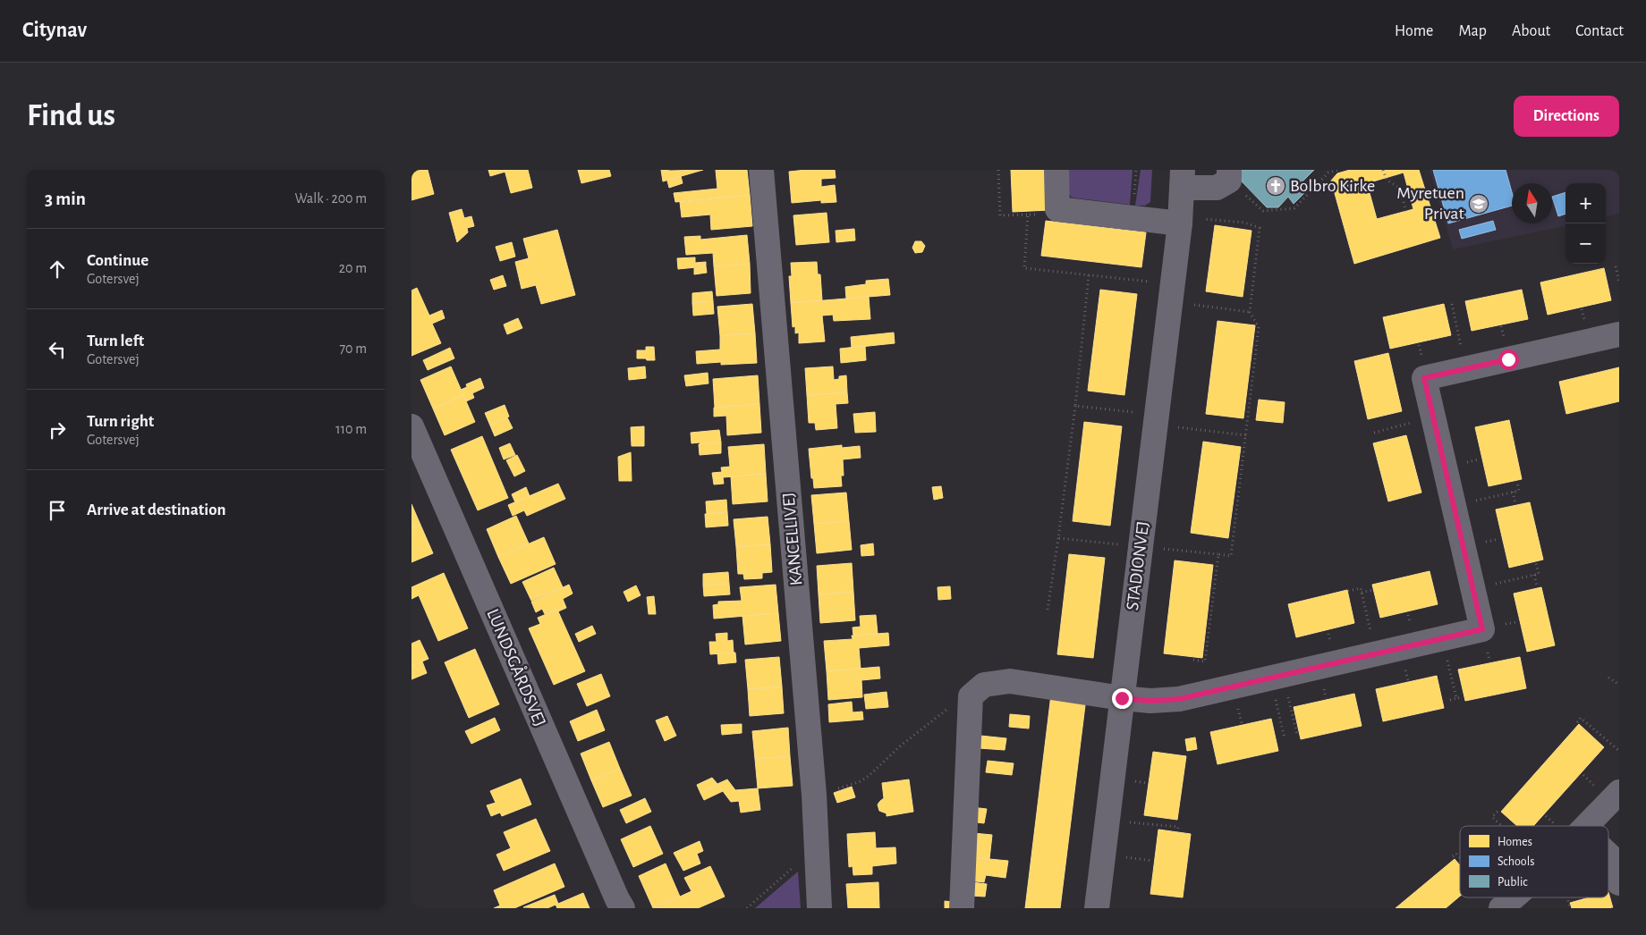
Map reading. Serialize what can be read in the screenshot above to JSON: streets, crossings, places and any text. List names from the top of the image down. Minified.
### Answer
{"streets":{"street":["KANCELLIVEJ","STADIONVEJ","LUNDSGÅRDSVEJ"]},"places":{"church":["Bolbro Kirke"],"school or university":["Myretuen Privat"]},"legend":["Homes","Schools","Public"],"north":"top","page":{"header":"Citynav","nav":["Home","Map","About","Contact"],"buttons":"Directions","title":"Find us","heading":["3 min","Walk · 200 m"],"map_buttons":["+","−"],"list":[["Continue","Gotersvej","20 m"],["Turn left","Gotersvej","70 m"],["Turn right","Gotersvej","110 m"],"Arrive at destination"]}}
